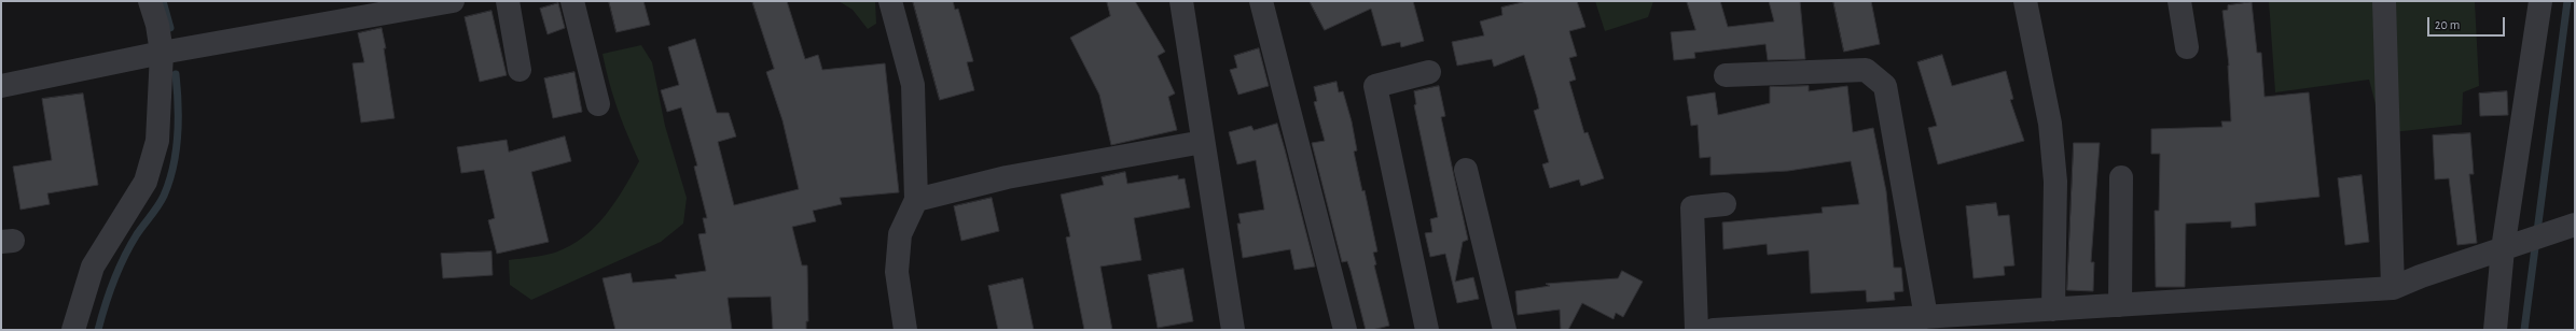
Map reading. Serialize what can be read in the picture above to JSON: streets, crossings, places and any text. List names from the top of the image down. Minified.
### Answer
{"scale_bar":"20 m"}
